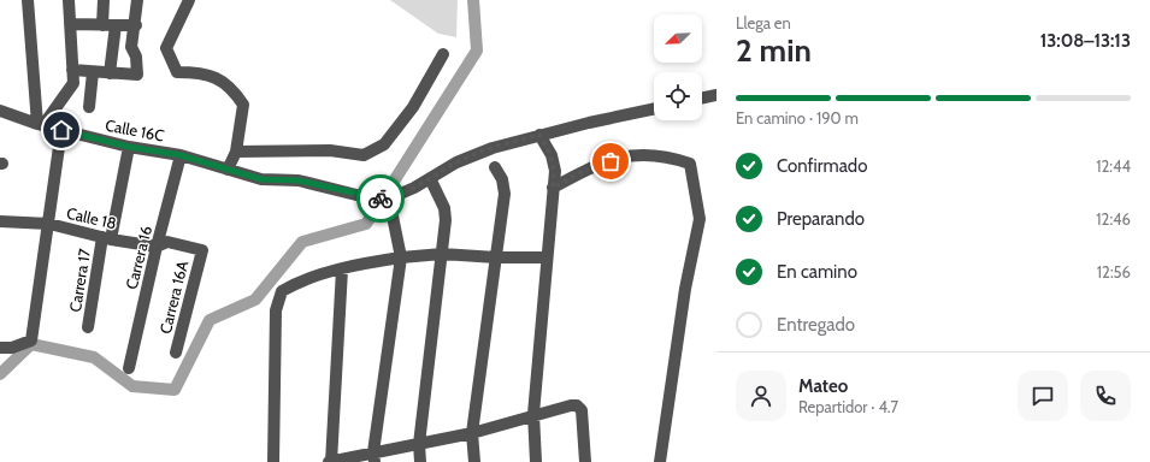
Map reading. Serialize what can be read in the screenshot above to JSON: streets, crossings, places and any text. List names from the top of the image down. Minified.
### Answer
{"streets":{"street":["Calle 16C","Calle 18","Carrera 16","Carrera 17","Carrera 16A"]},"crossings":[["Calle 16C","Carrera 16"],["Calle 16C","Carrera 17"],["Calle 18","Carrera 16"],["Calle 18","Carrera 17"],["Calle 18","Carrera 16A"]],"north":"bottom left","page":{"heading":["2 min","Llega en","13:08–13:13"],"panel":["Mateo","Repartidor · 4.7"],"bar":"En camino · 190 m","list":[["Confirmado","12:44"],["Preparando","12:46"],["En camino","12:56"],"Entregado"]}}
